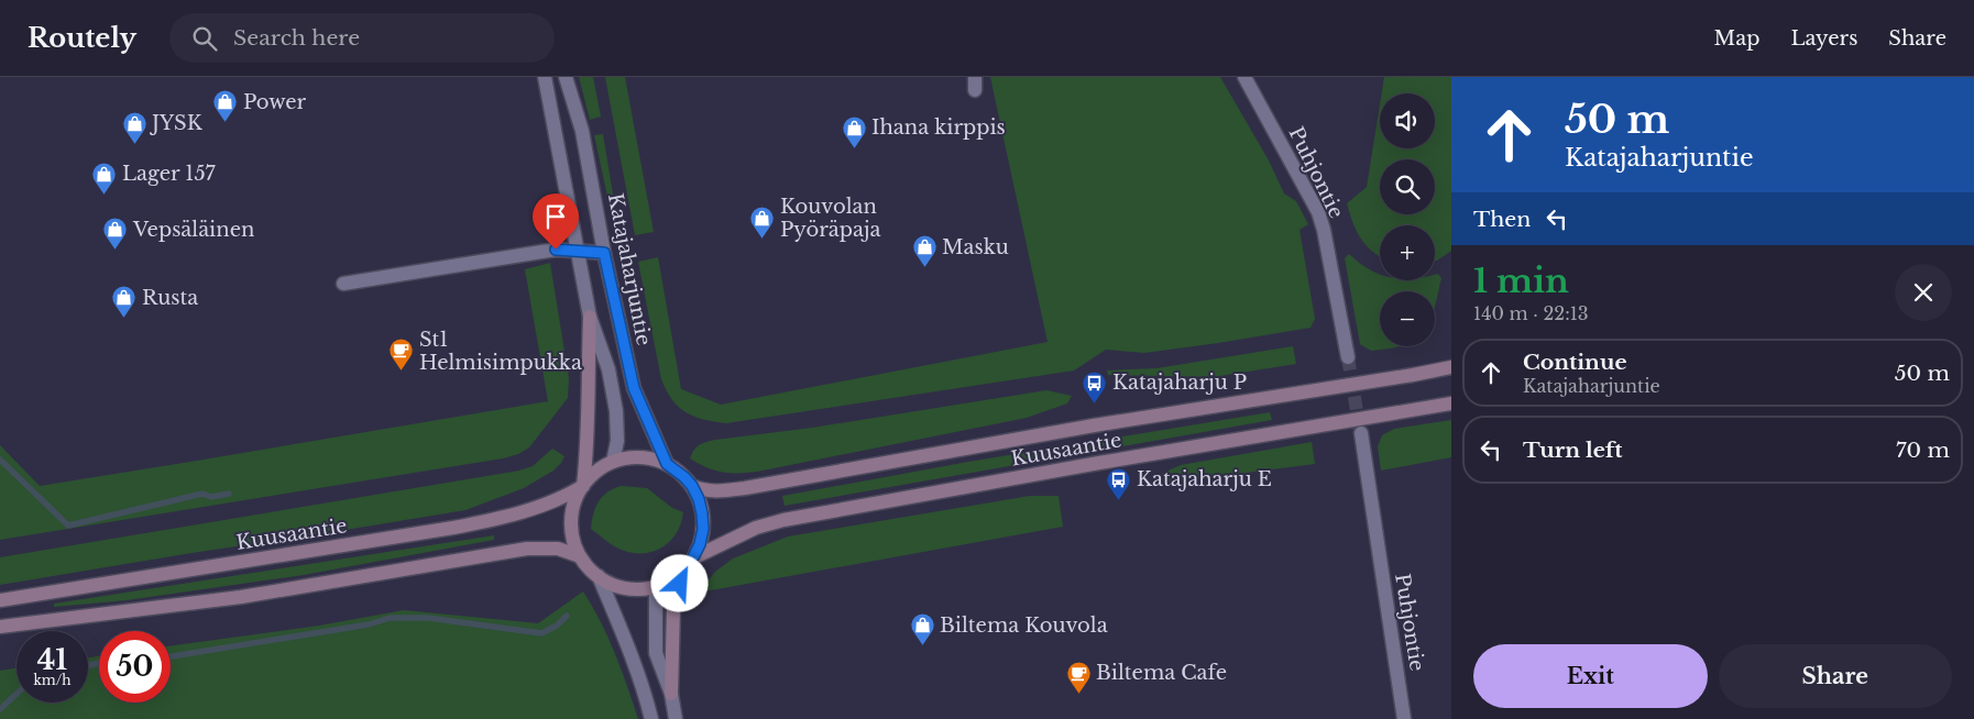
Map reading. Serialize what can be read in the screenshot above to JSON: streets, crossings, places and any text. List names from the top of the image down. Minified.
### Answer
{"streets":{"main road":["Kuusaantie"],"street":["Puhjontie","Katajaharjuntie"]},"crossings":[["Katajaharjuntie","Kuusaantie"]],"places":{"shop":["Power","JYSK","Ihana kirppis","Lager 157","Kouvolan Pyöräpaja","Vepsäläinen","Masku","Rusta","Biltema Kouvola"],"cafe":["St1 Helmisimpukka","Biltema Cafe"],"bus stop":["Katajaharju P","Katajaharju E"]},"page":{"header":"Routely","search":"Search here","nav":["Map","Layers","Share"],"turn":["50 m","Katajaharjuntie"],"map_buttons":["+","−"],"then":"Then","heading":["1 min","140 m · 22:13"],"list":[{"name":"Continue","note":"Katajaharjuntie","value":"50 m"},{"name":"Turn left","value":"70 m"}],"speed":"41 km/h","limit":"50","buttons":["Exit","Share"]}}
